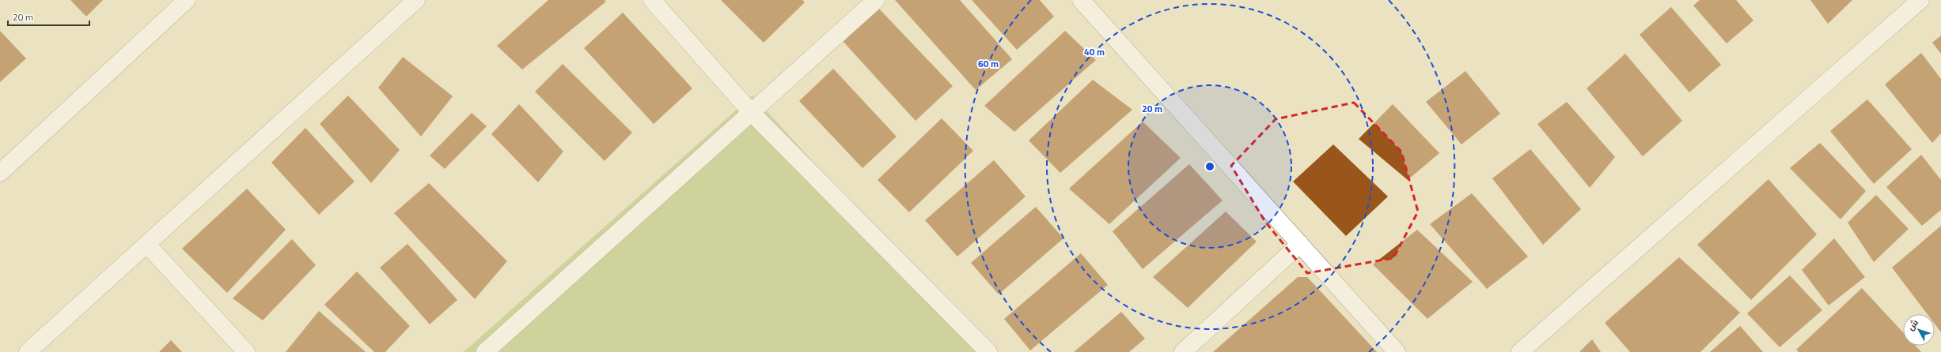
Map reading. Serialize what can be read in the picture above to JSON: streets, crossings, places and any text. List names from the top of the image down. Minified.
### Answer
{"scale_bar":"20 m","north":"top left","rings":["40 m","60 m","20 m"]}
